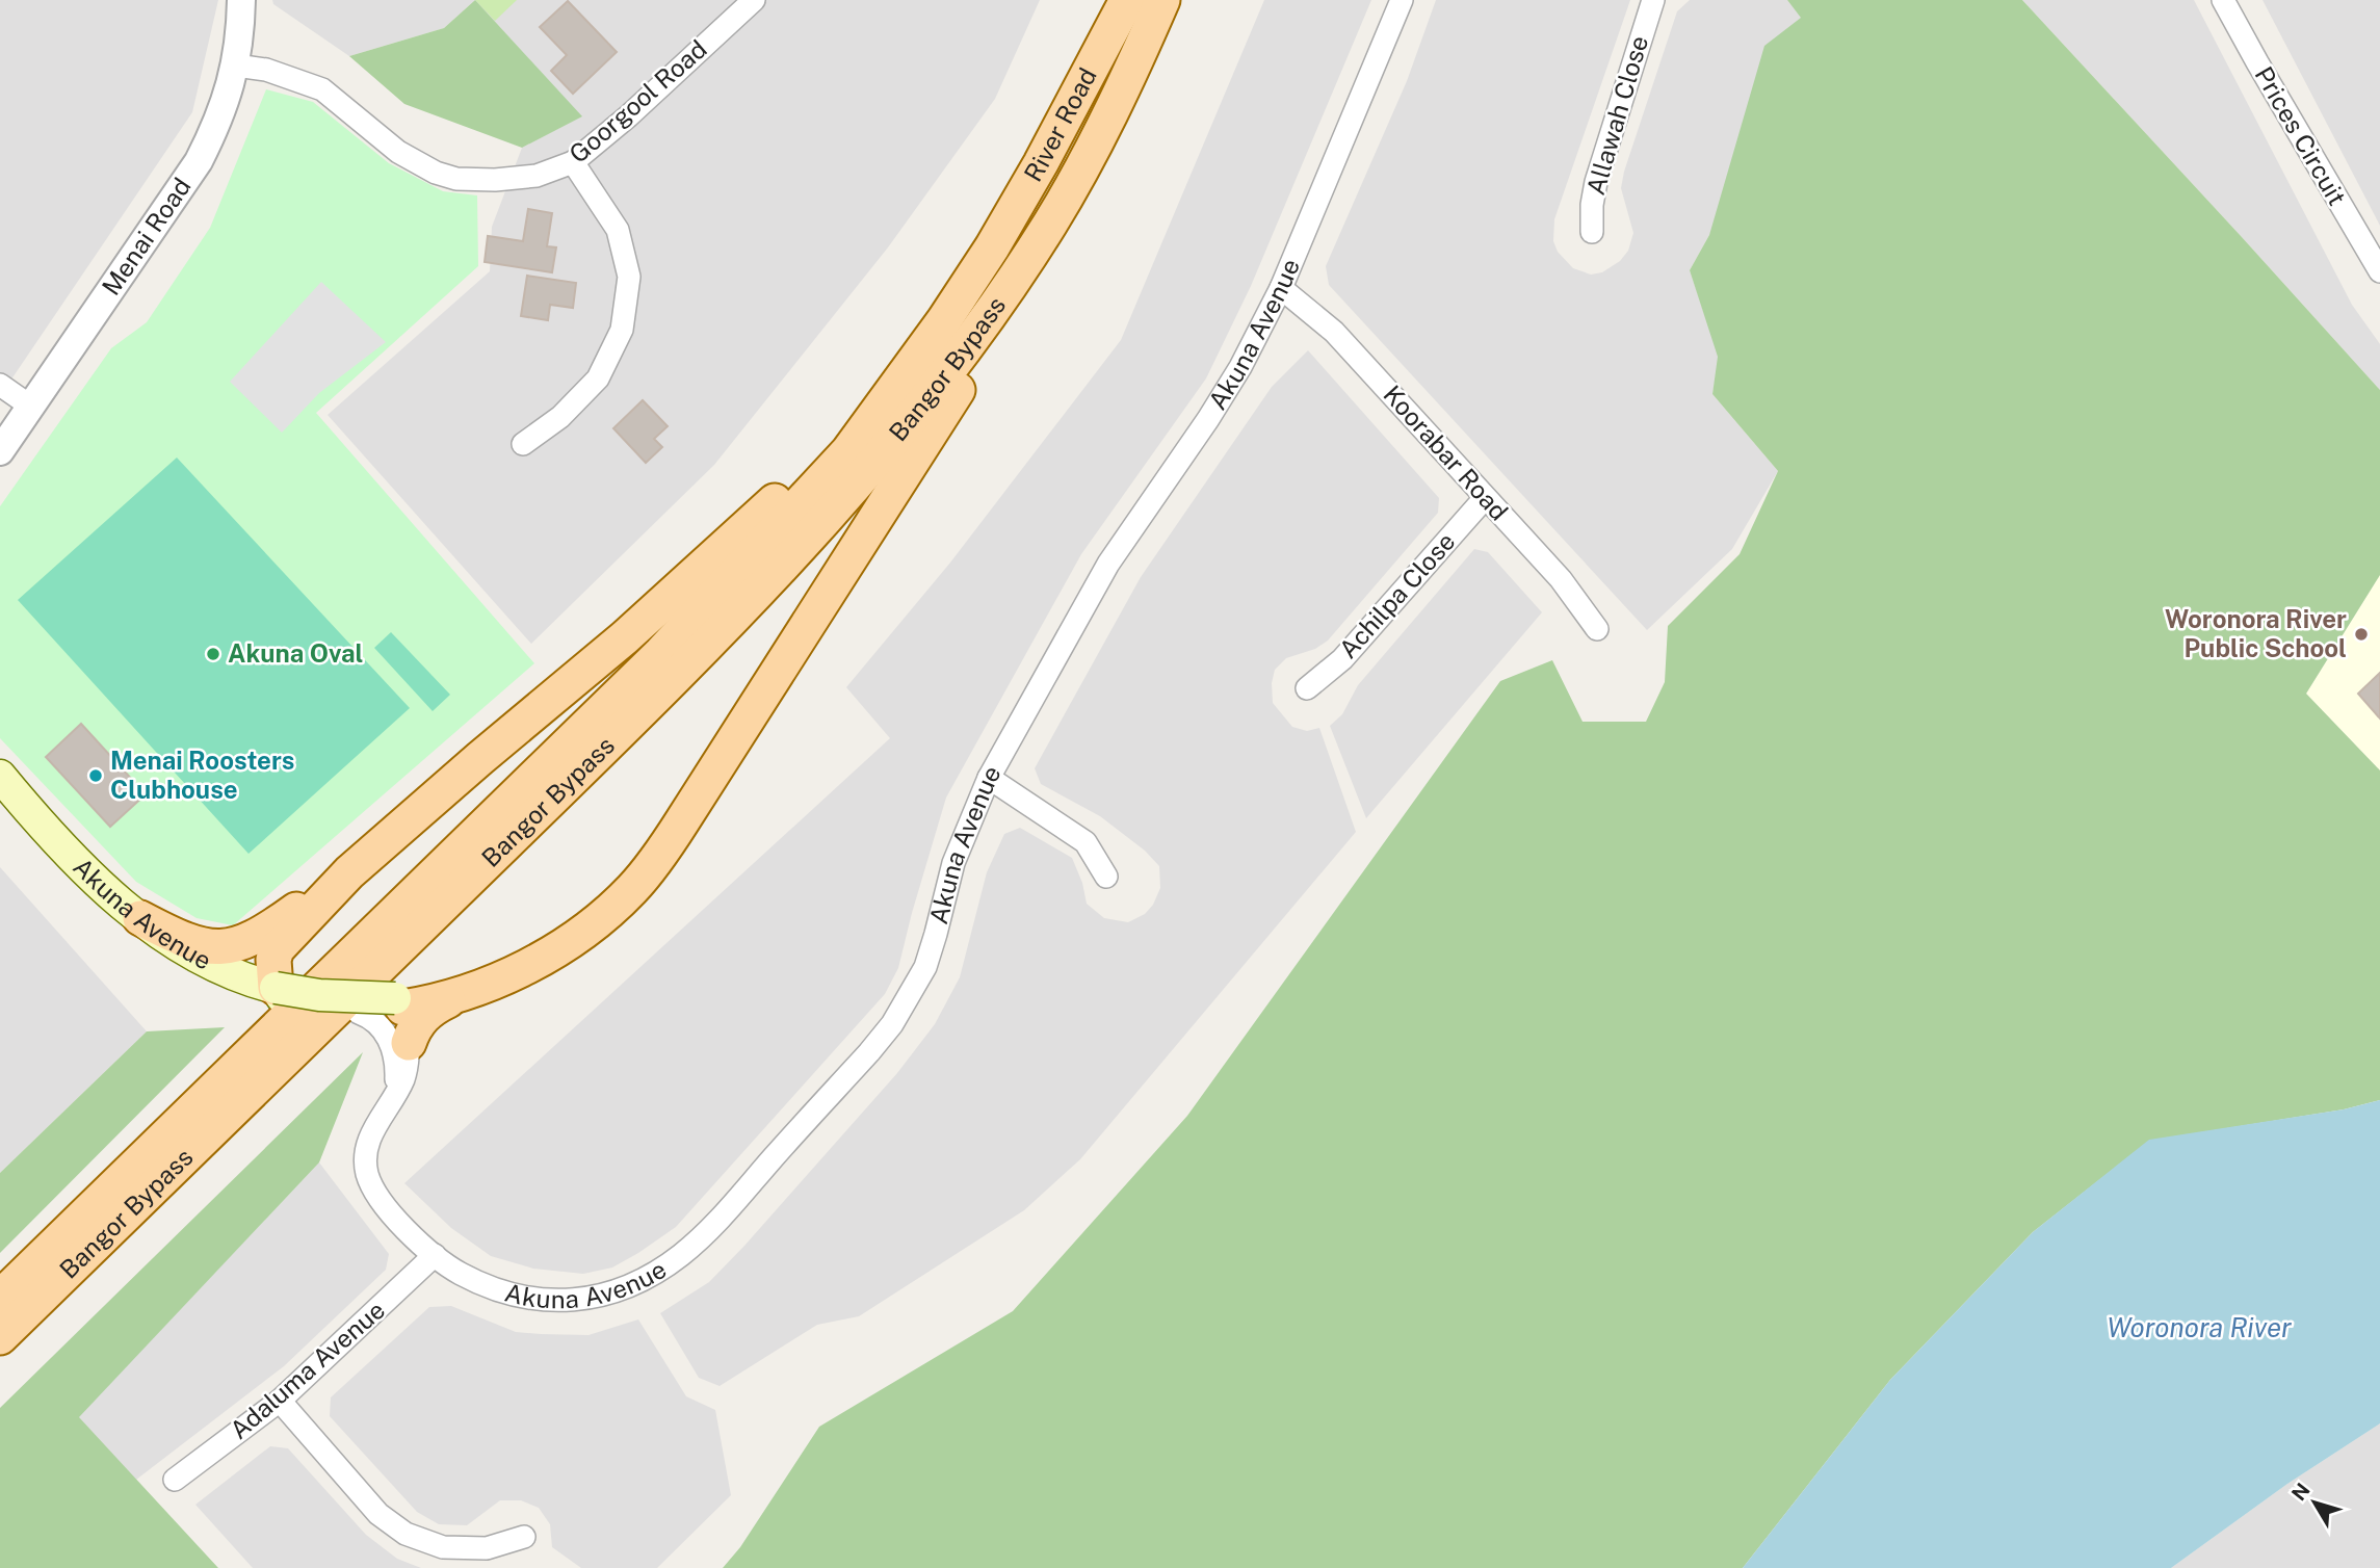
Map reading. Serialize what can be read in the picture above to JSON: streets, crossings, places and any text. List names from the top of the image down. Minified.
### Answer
{"streets":{"main road":["River Road","Akuna Avenue","Bangor Bypass"],"street":["Goorgool Road","Allawah Close","Prices Circuit","Menai Road","Koorabar Road","Achilpa Close","Adaluma Avenue"]},"crossings":[["Goorgool Road","Menai Road"],["River Road","Bangor Bypass"],["Akuna Avenue","Koorabar Road"],["Akuna Avenue","Adaluma Avenue"],["Koorabar Road","Achilpa Close"]],"water":["Woronora River"],"places":["Woronora River Public School","Akuna Oval","Menai Roosters Clubhouse"],"north":"top left"}
